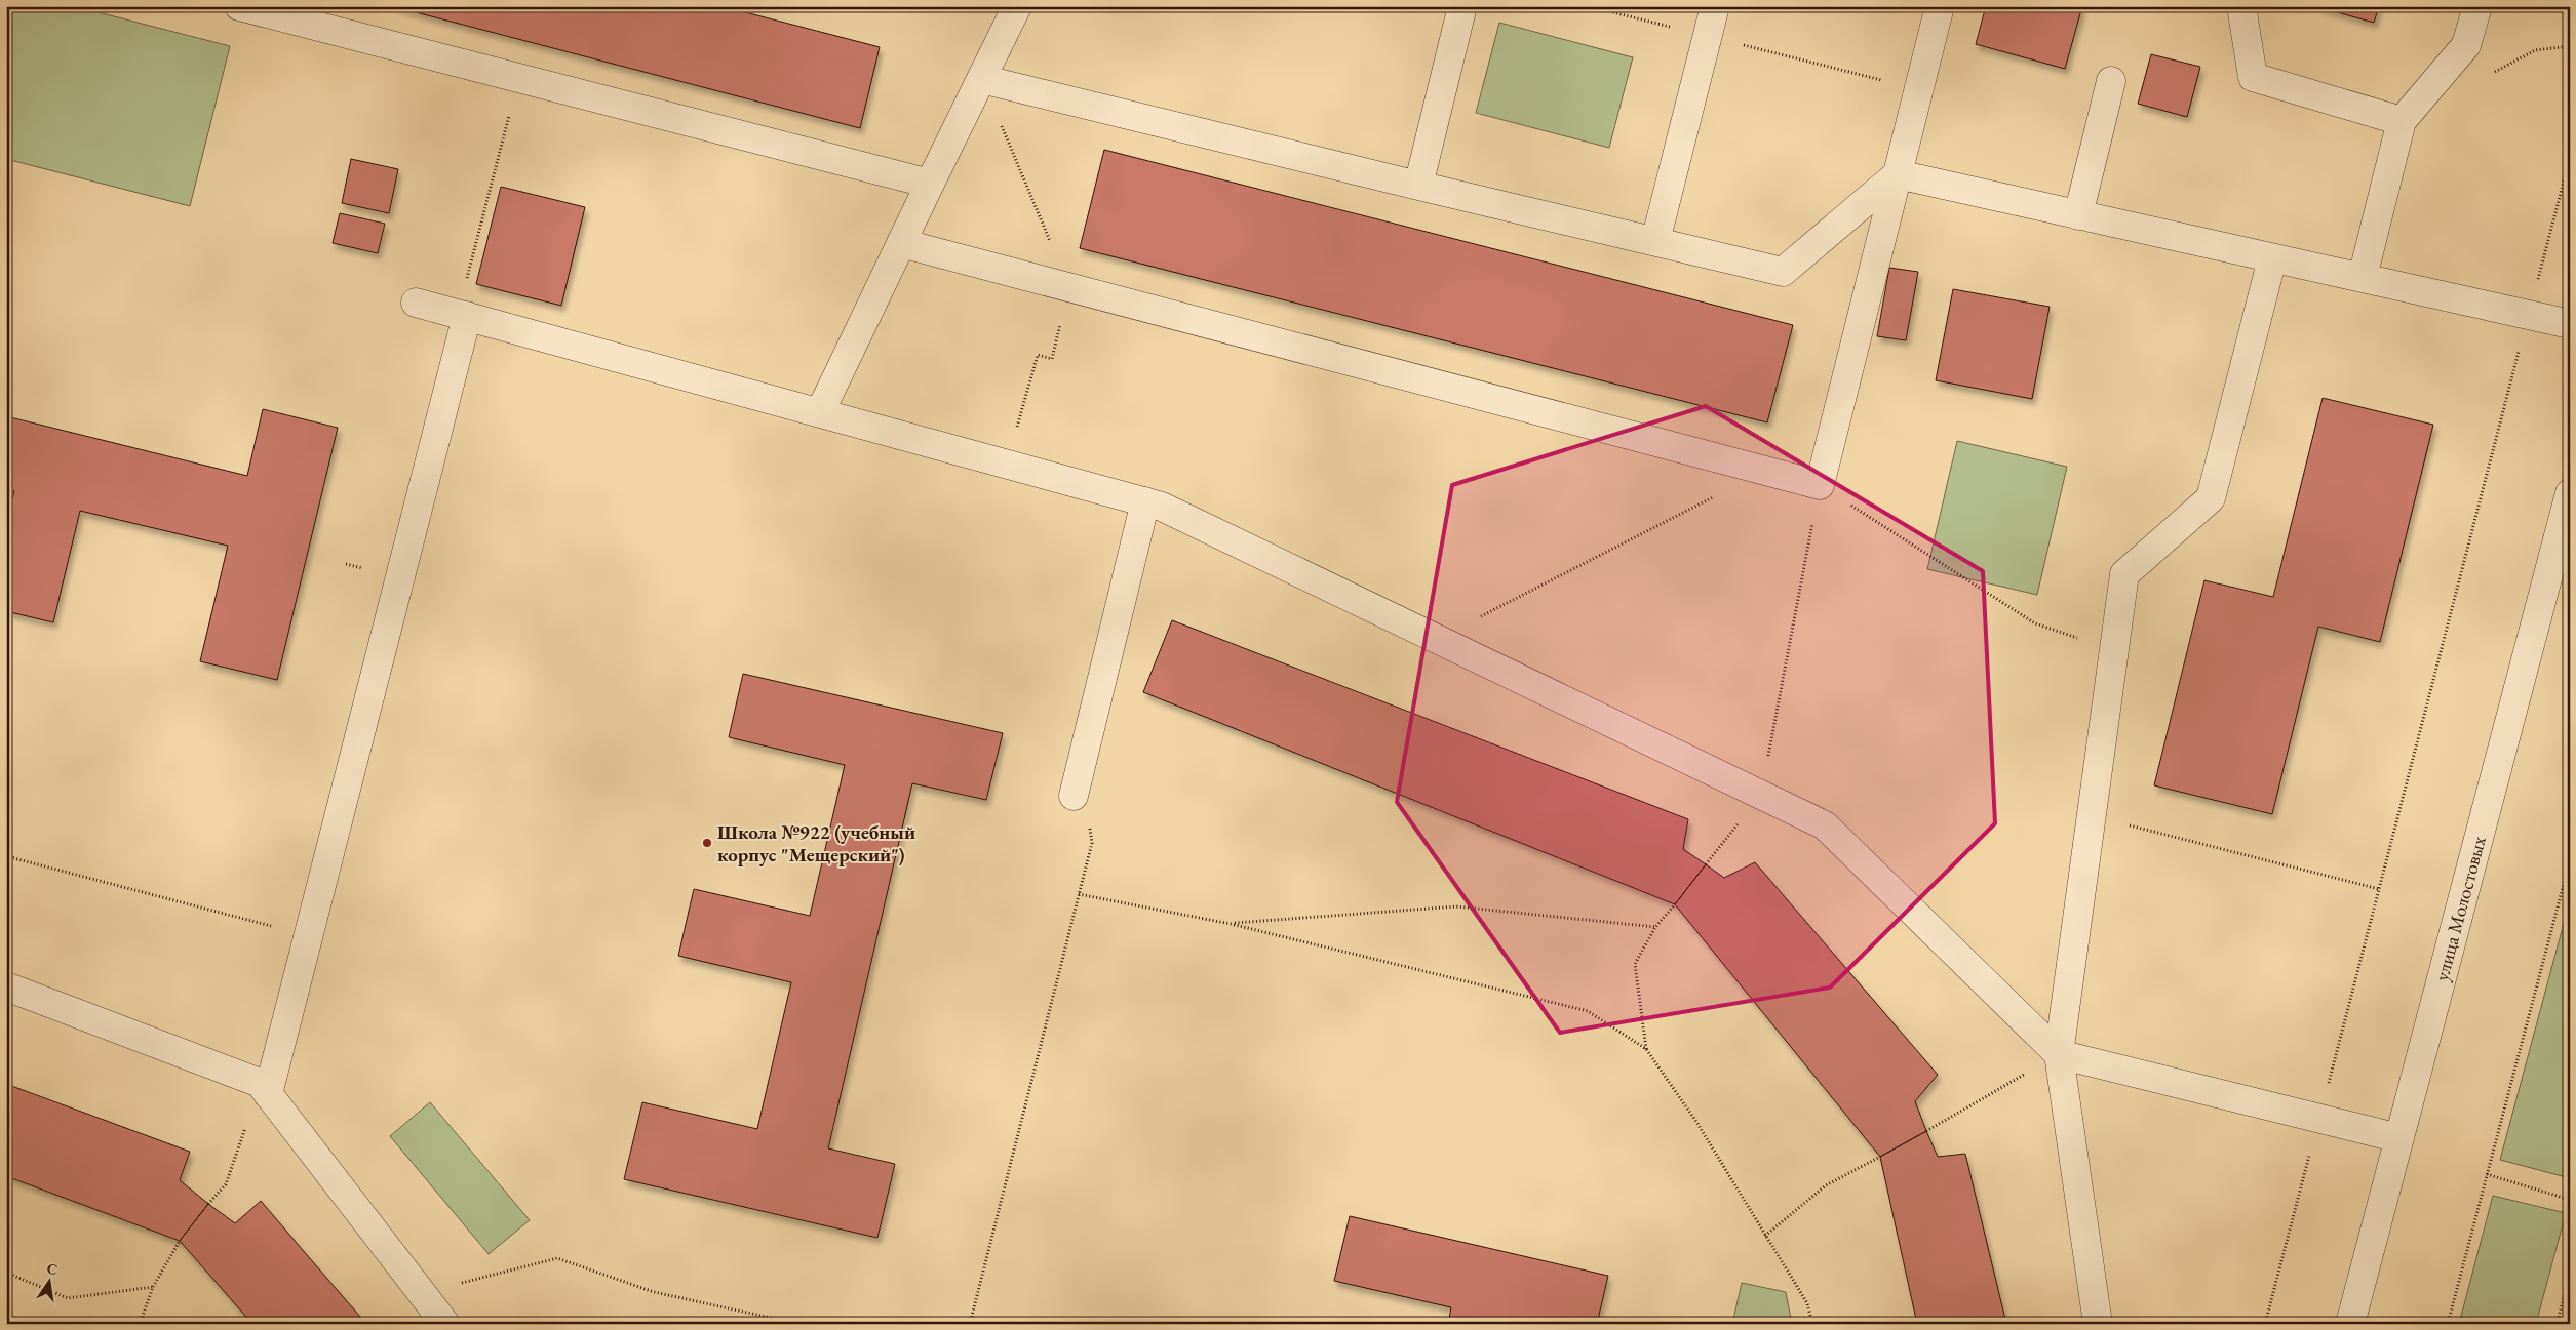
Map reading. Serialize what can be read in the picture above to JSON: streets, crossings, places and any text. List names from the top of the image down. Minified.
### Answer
{"streets":{"street":["улица Молостовых"]},"places":["Школа №922 (учебный корпус \"Мещерский\")"],"north":"top"}
